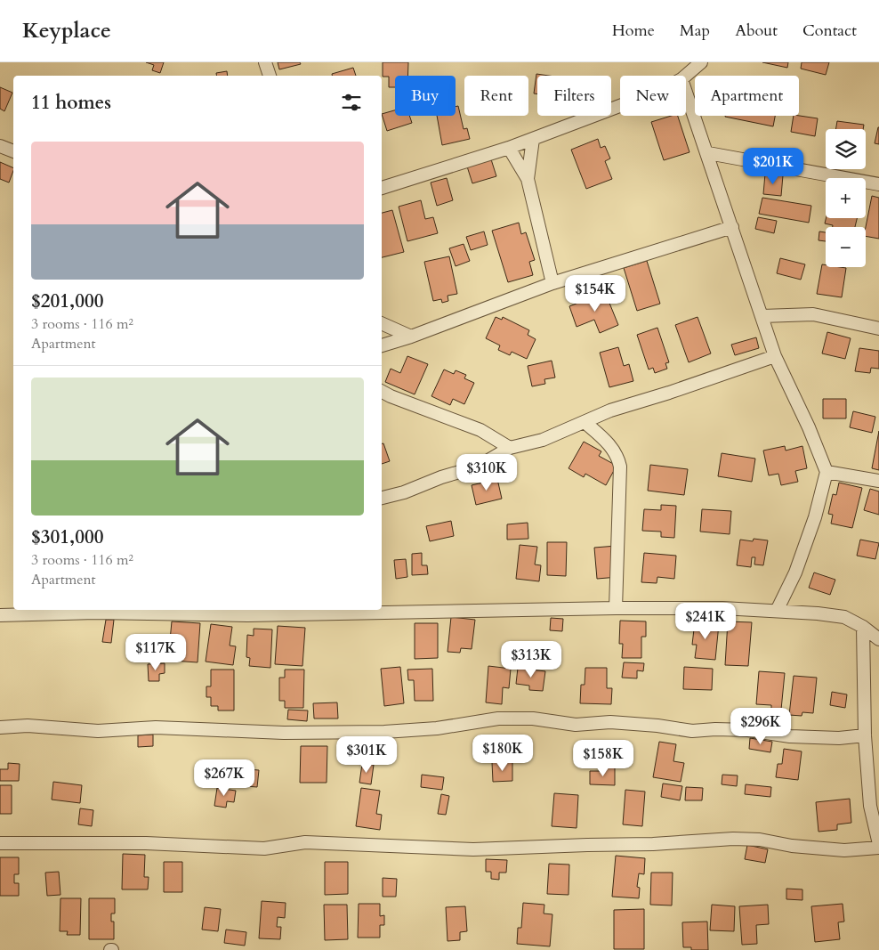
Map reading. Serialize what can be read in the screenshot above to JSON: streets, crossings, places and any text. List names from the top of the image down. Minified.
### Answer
{"page":{"header":"Keyplace","nav":["Home","Map","About","Contact"],"chip":["Buy","Rent","Filters","New","Apartment"],"heading":"11 homes","map_buttons":["+","−"],"list":[{"name":"$201,000","note":"3 rooms · 116 m² · Apartment"},{"name":"$301,000","note":"3 rooms · 116 m² · Apartment"}],"price":["$201K","$154K","$310K","$241K","$117K","$313K","$296K","$180K","$301K","$158K","$267K"]}}
